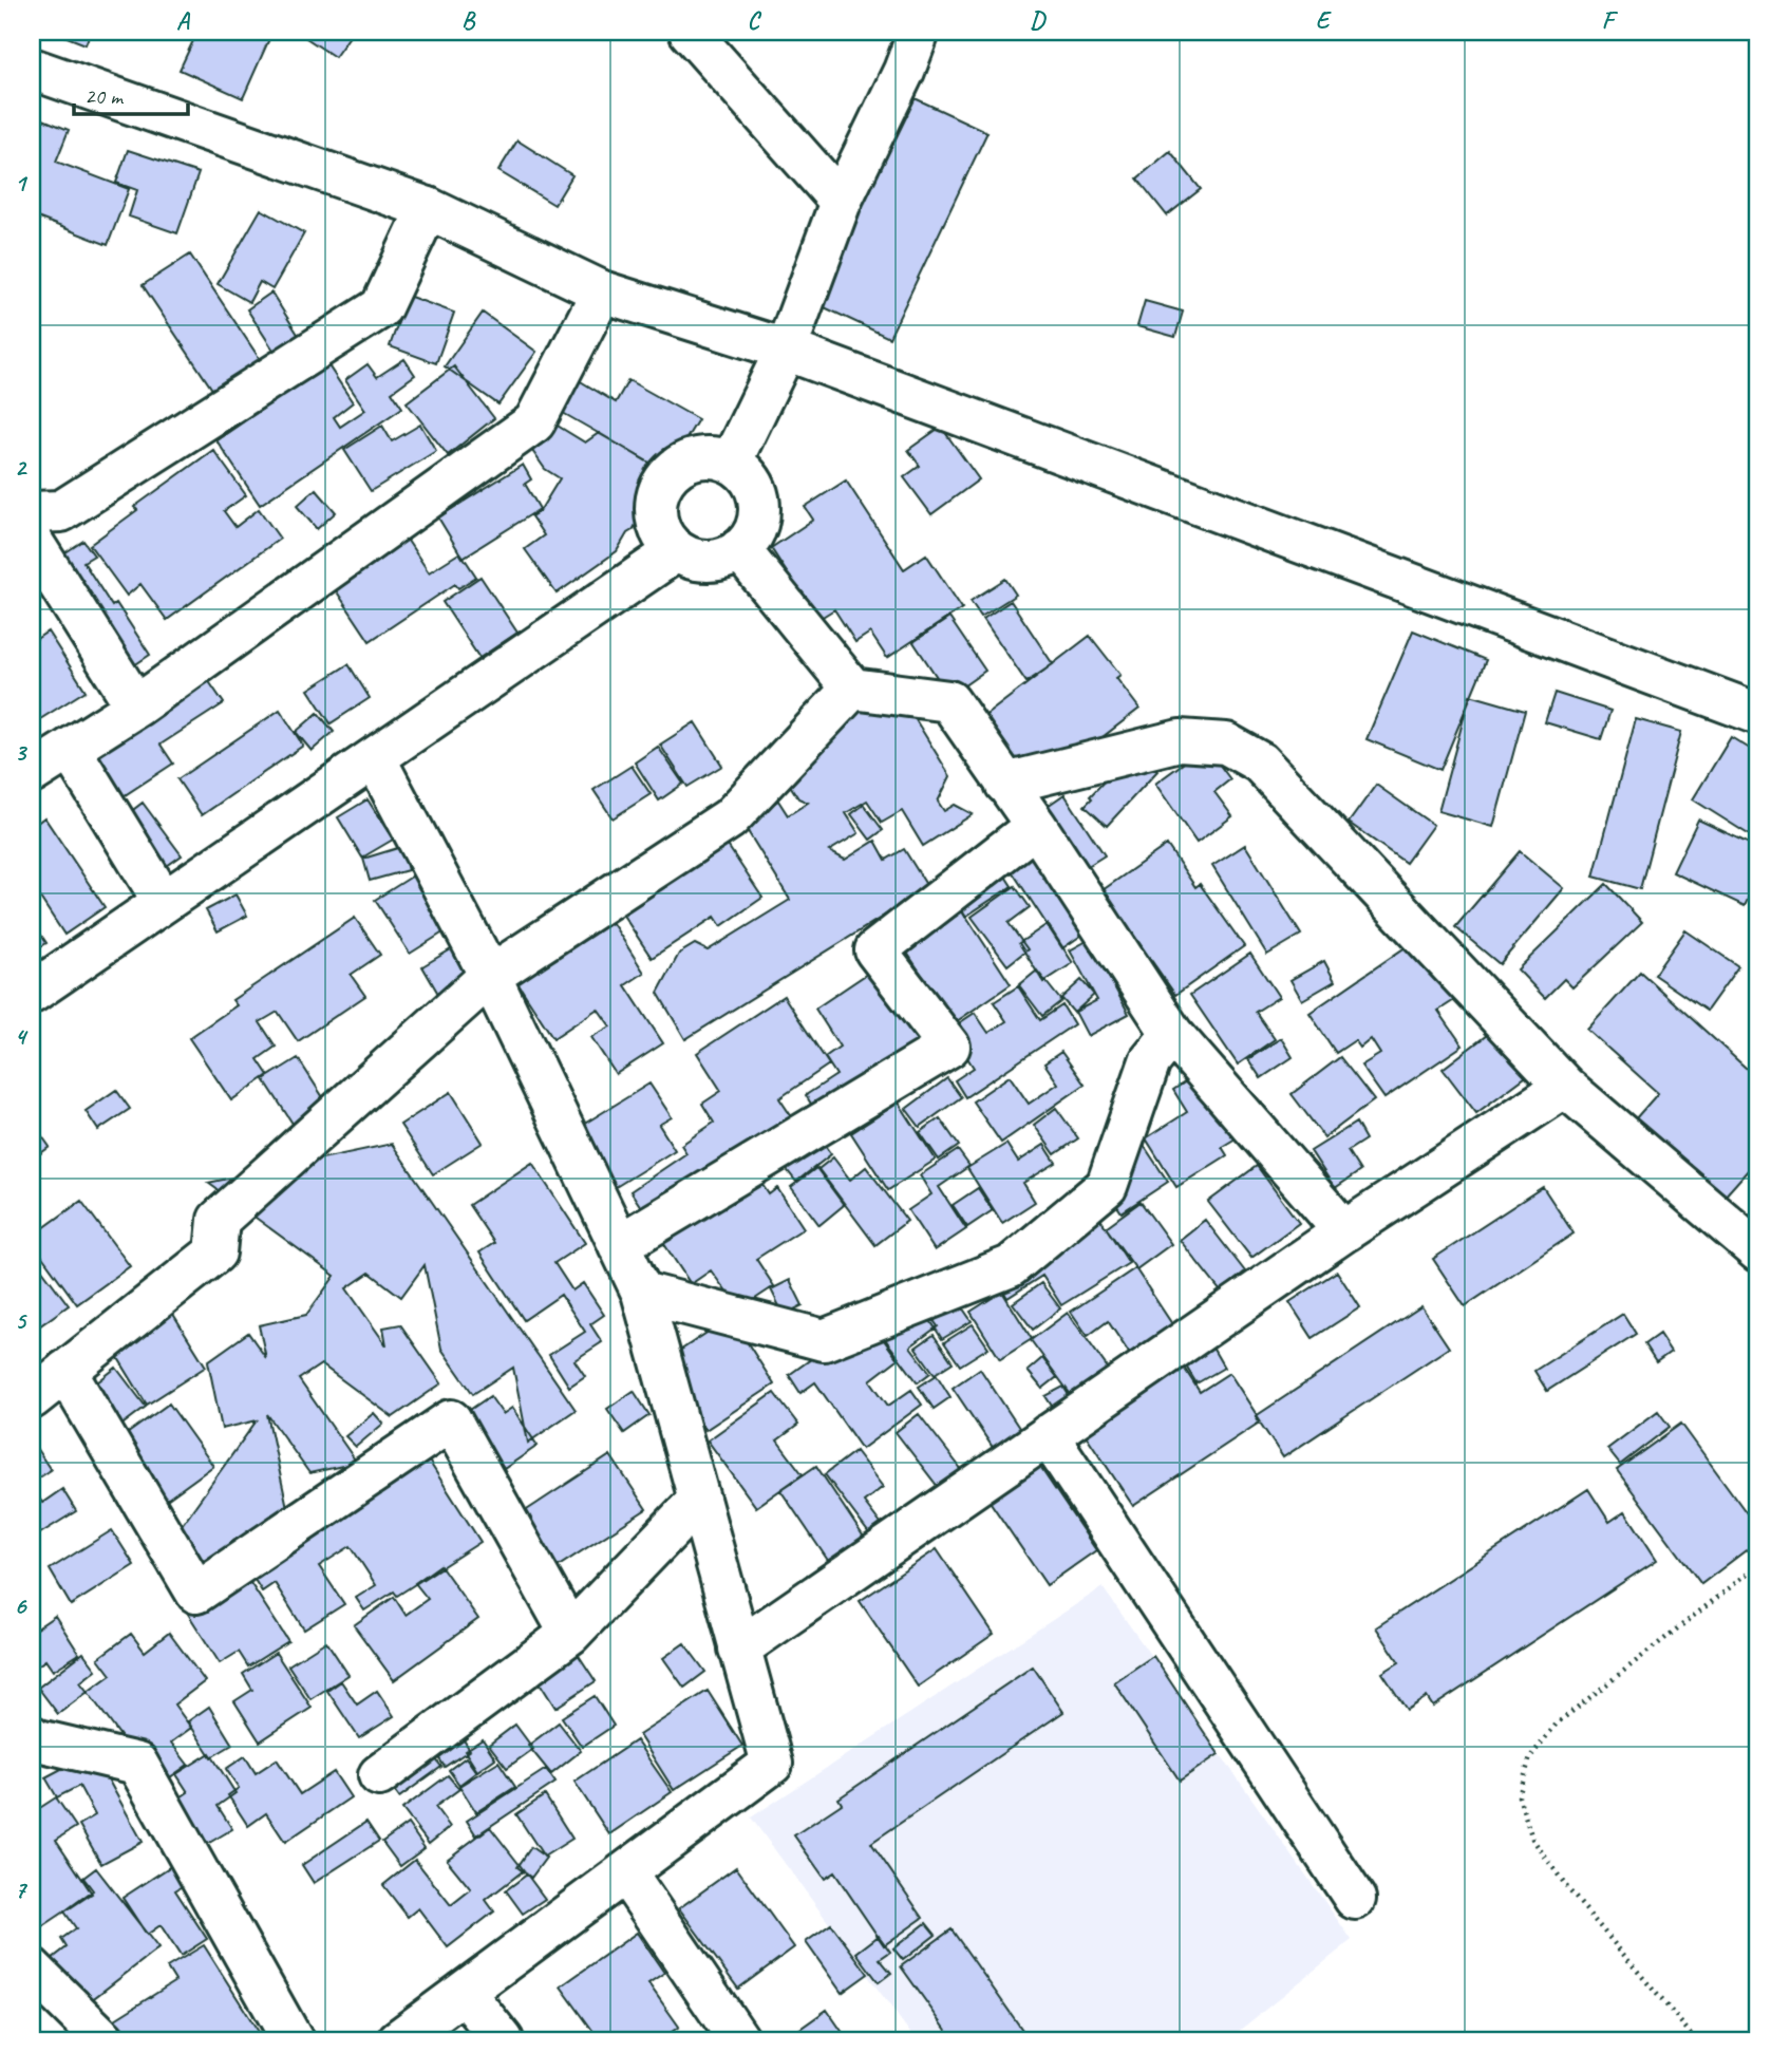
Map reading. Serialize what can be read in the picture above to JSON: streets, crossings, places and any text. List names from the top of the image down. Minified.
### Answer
{"scale_bar":"20 m","grid":{"columns":["A","B","C","D","E","F"],"rows":["1","2","3","4","5","6","7"]}}
